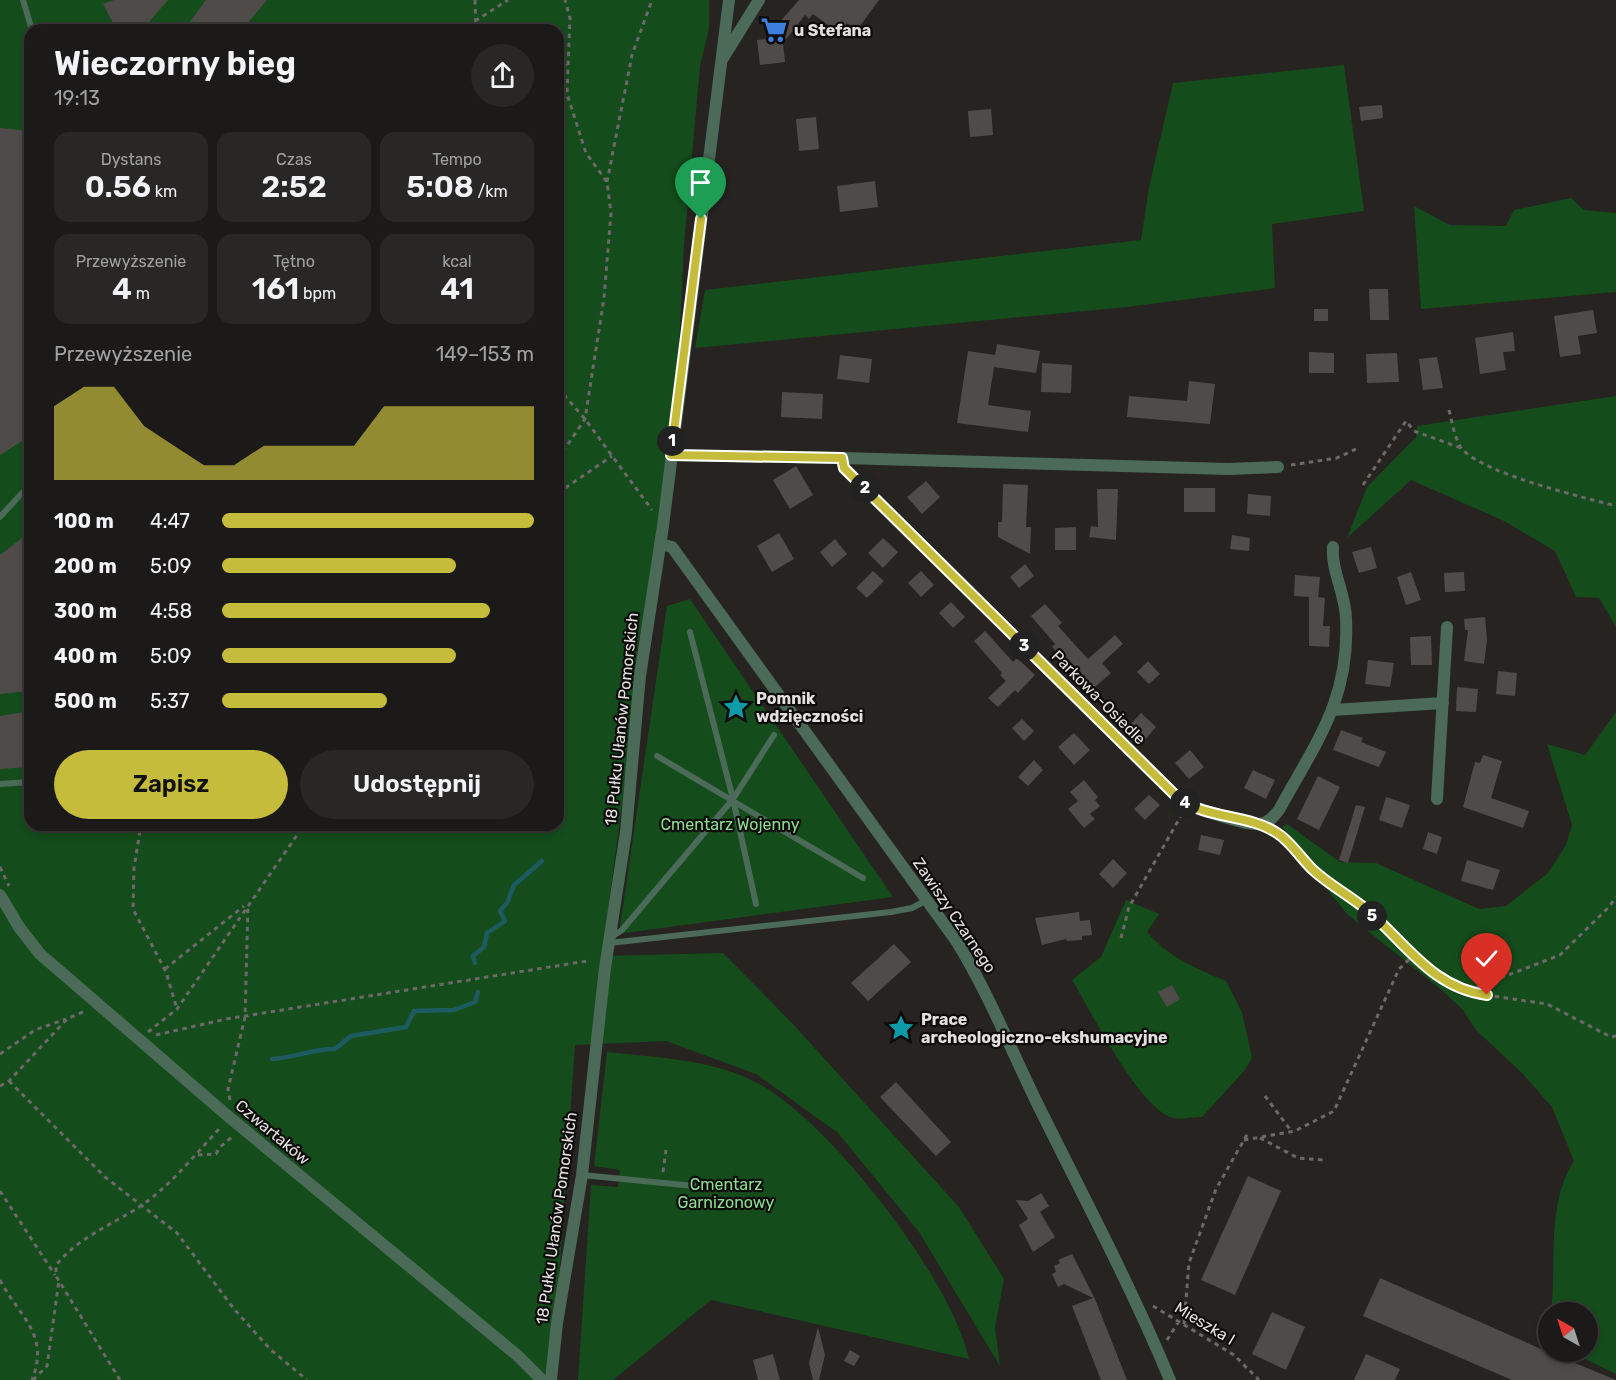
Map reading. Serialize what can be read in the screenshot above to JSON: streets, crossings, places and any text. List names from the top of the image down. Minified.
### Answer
{"streets":{"street":["Parkowa-Osiedle","18 Pułku Ułanów Pomorskich","Zawiszy Czarnego","Czwartaków"],"path":["Mieszka I"]},"crossings":[["18 Pułku Ułanów Pomorskich","Zawiszy Czarnego"],["Zawiszy Czarnego","Mieszka I"]],"parks":["Cmentarz Wojenny","Cmentarz Garnizonowy"],"places":{"supermarket":["u Stefana"],"place":["Pomnik wdzięczności","Prace archeologiczno-ekshumacyjne"]},"north":"top left","page":{"heading":["Wieczorny bieg","19:13"],"stats":[["Dystans","0.56 km"],["Czas","2:52"],["Tempo","5:08 /km"],["Przewyższenie","4 m"],["Tętno","161 bpm"],["kcal","41"]],"chart":["Przewyższenie","149–153 m"],"pins":["1","2","3","4","5"],"list":[{"name":"100 m","note":"4:47"},{"name":"200 m","note":"5:09"},{"name":"300 m","note":"4:58"},{"name":"400 m","note":"5:09"},{"name":"500 m","note":"5:37"}],"buttons":["Zapisz","Udostępnij"]}}
